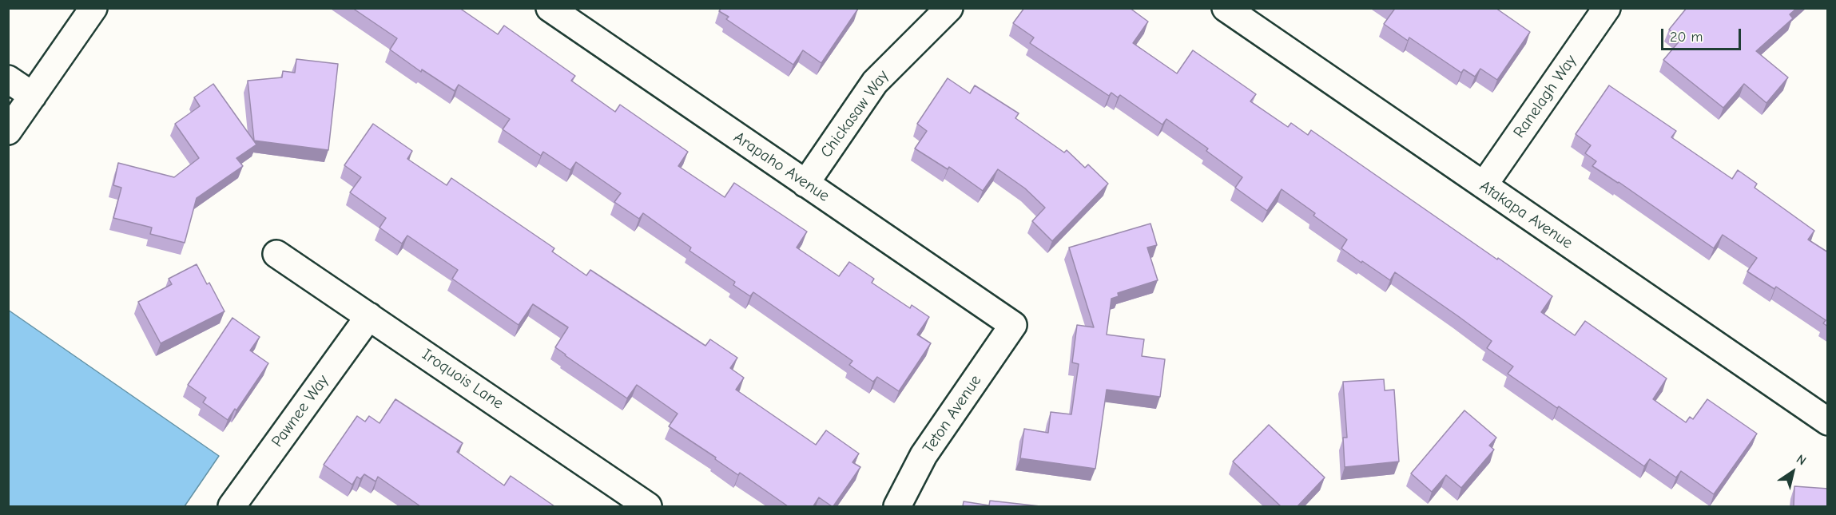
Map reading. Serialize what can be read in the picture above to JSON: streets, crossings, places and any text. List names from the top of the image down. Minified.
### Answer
{"streets":{"street":["Ranelagh Way","Chickasaw Way","Arapaho Avenue","Atakapa Avenue","Iroquois Lane","Pawnee Way","Teton Avenue"]},"crossings":[["Ranelagh Way","Atakapa Avenue"],["Chickasaw Way","Arapaho Avenue"],["Arapaho Avenue","Teton Avenue"],["Iroquois Lane","Pawnee Way"]],"scale_bar":"20 m","north":"top right"}
